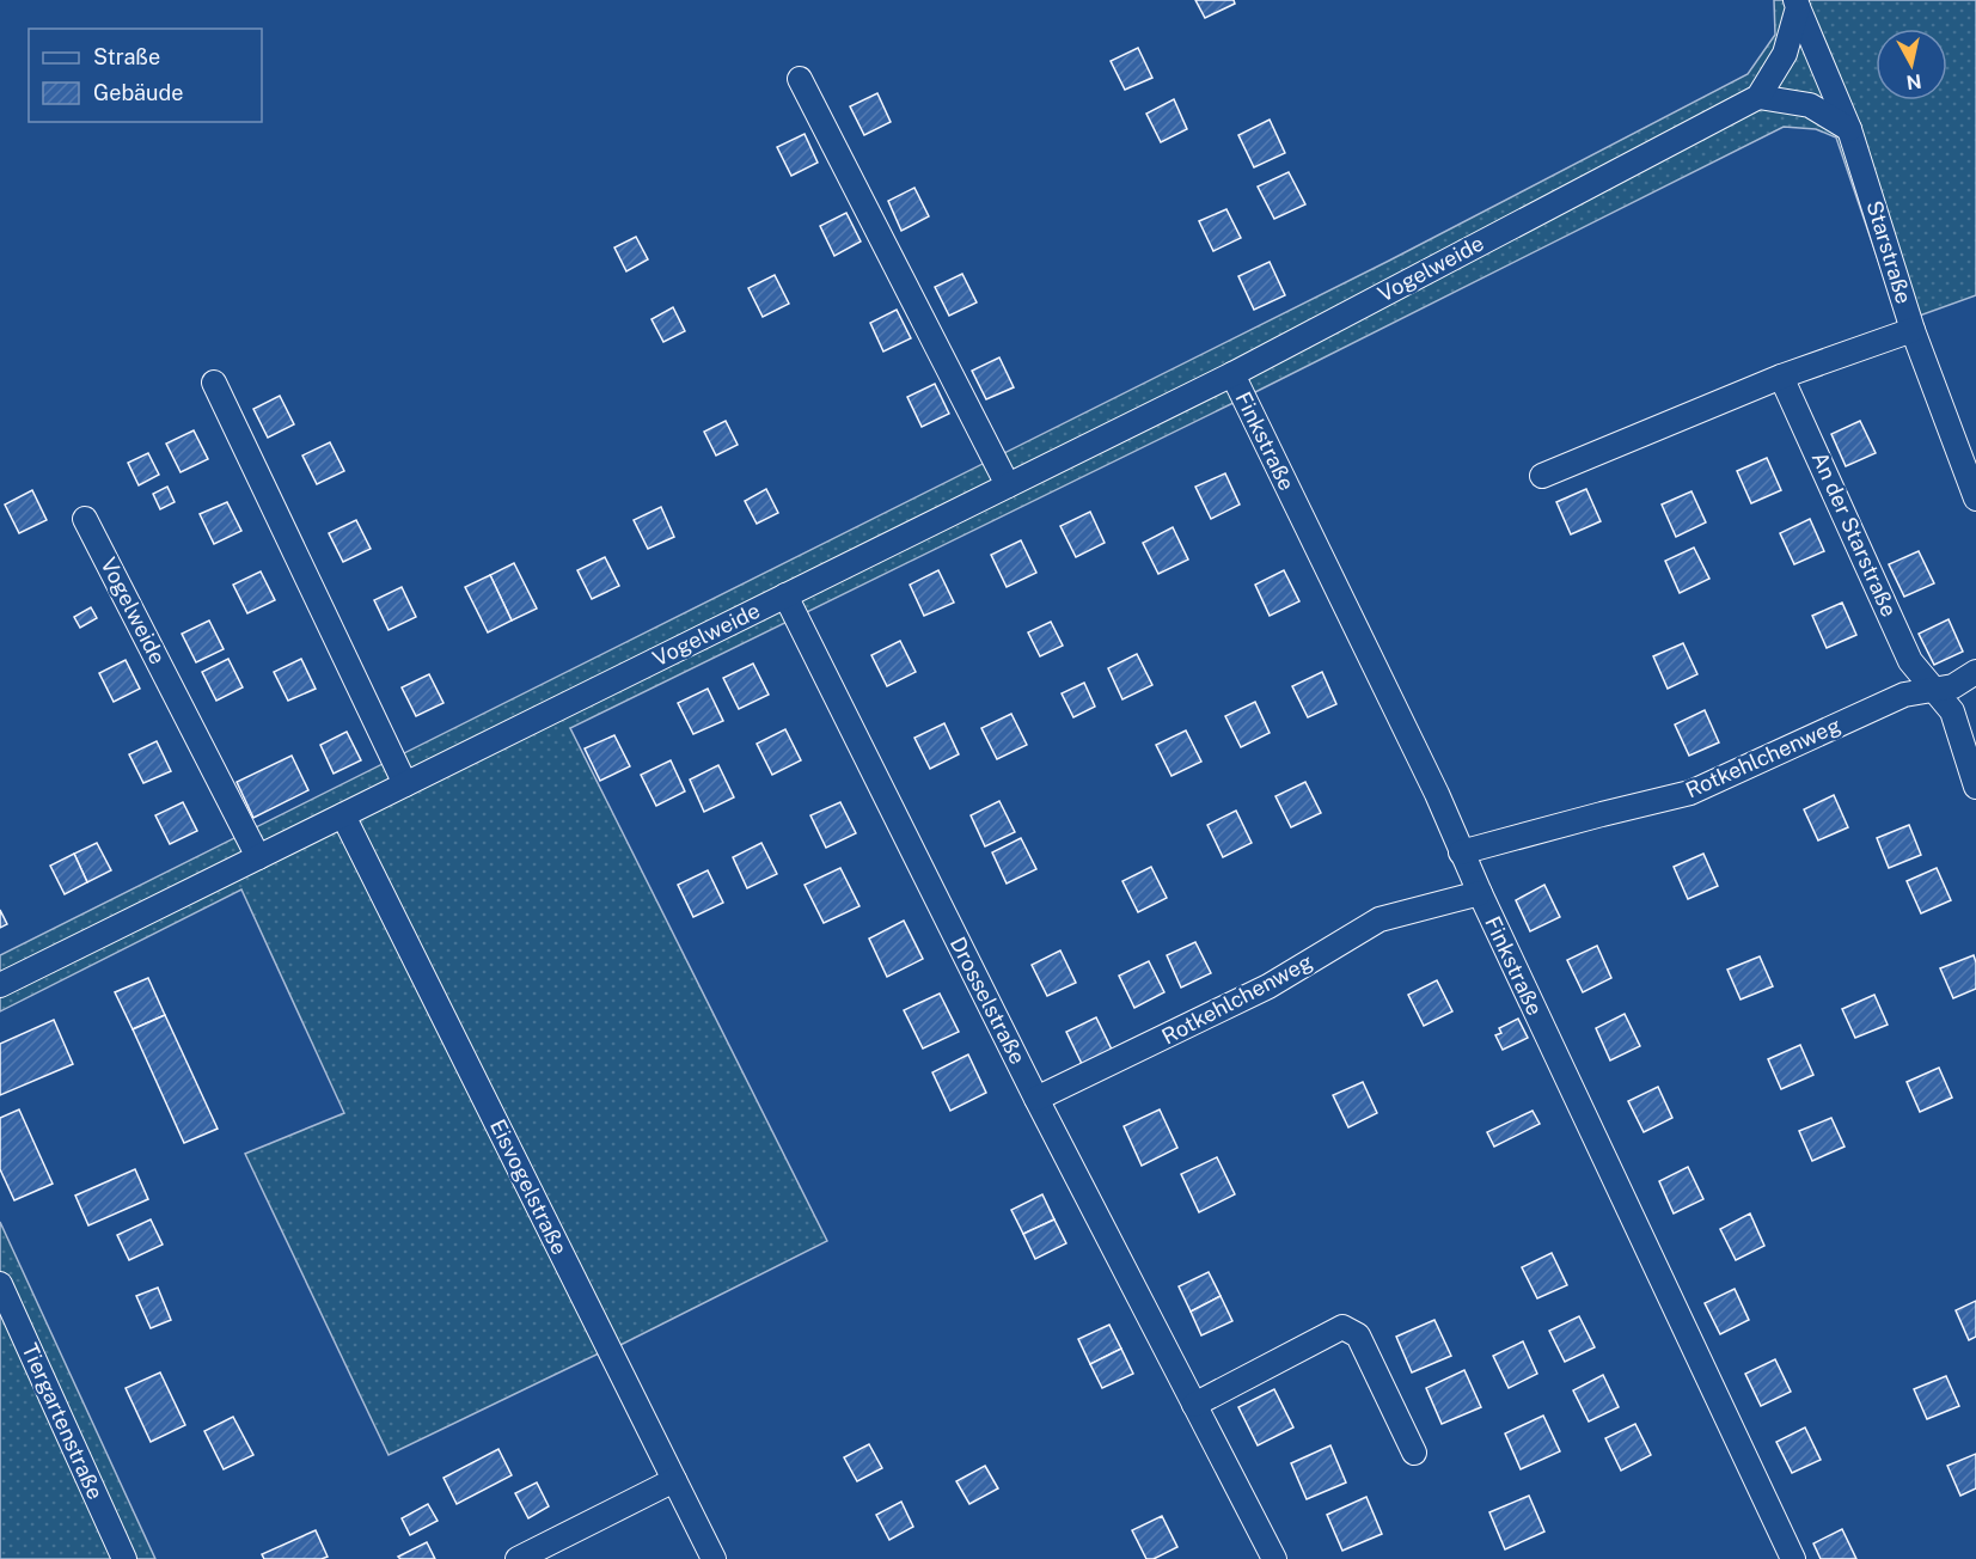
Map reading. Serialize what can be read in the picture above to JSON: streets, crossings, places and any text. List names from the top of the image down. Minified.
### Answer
{"streets":{"street":["Starstraße","Vogelweide","Finkstraße","An der Starstraße","Rotkehlchenweg","Drosselstraße","Eisvogelstraße","Tiergartenstraße"]},"crossings":[["Vogelweide","Finkstraße"],["Vogelweide","Drosselstraße"],["Vogelweide","Eisvogelstraße"],["Finkstraße","Rotkehlchenweg"],["An der Starstraße","Rotkehlchenweg"],["Rotkehlchenweg","Drosselstraße"]],"legend":["Straße","Gebäude"],"north":"bottom"}
